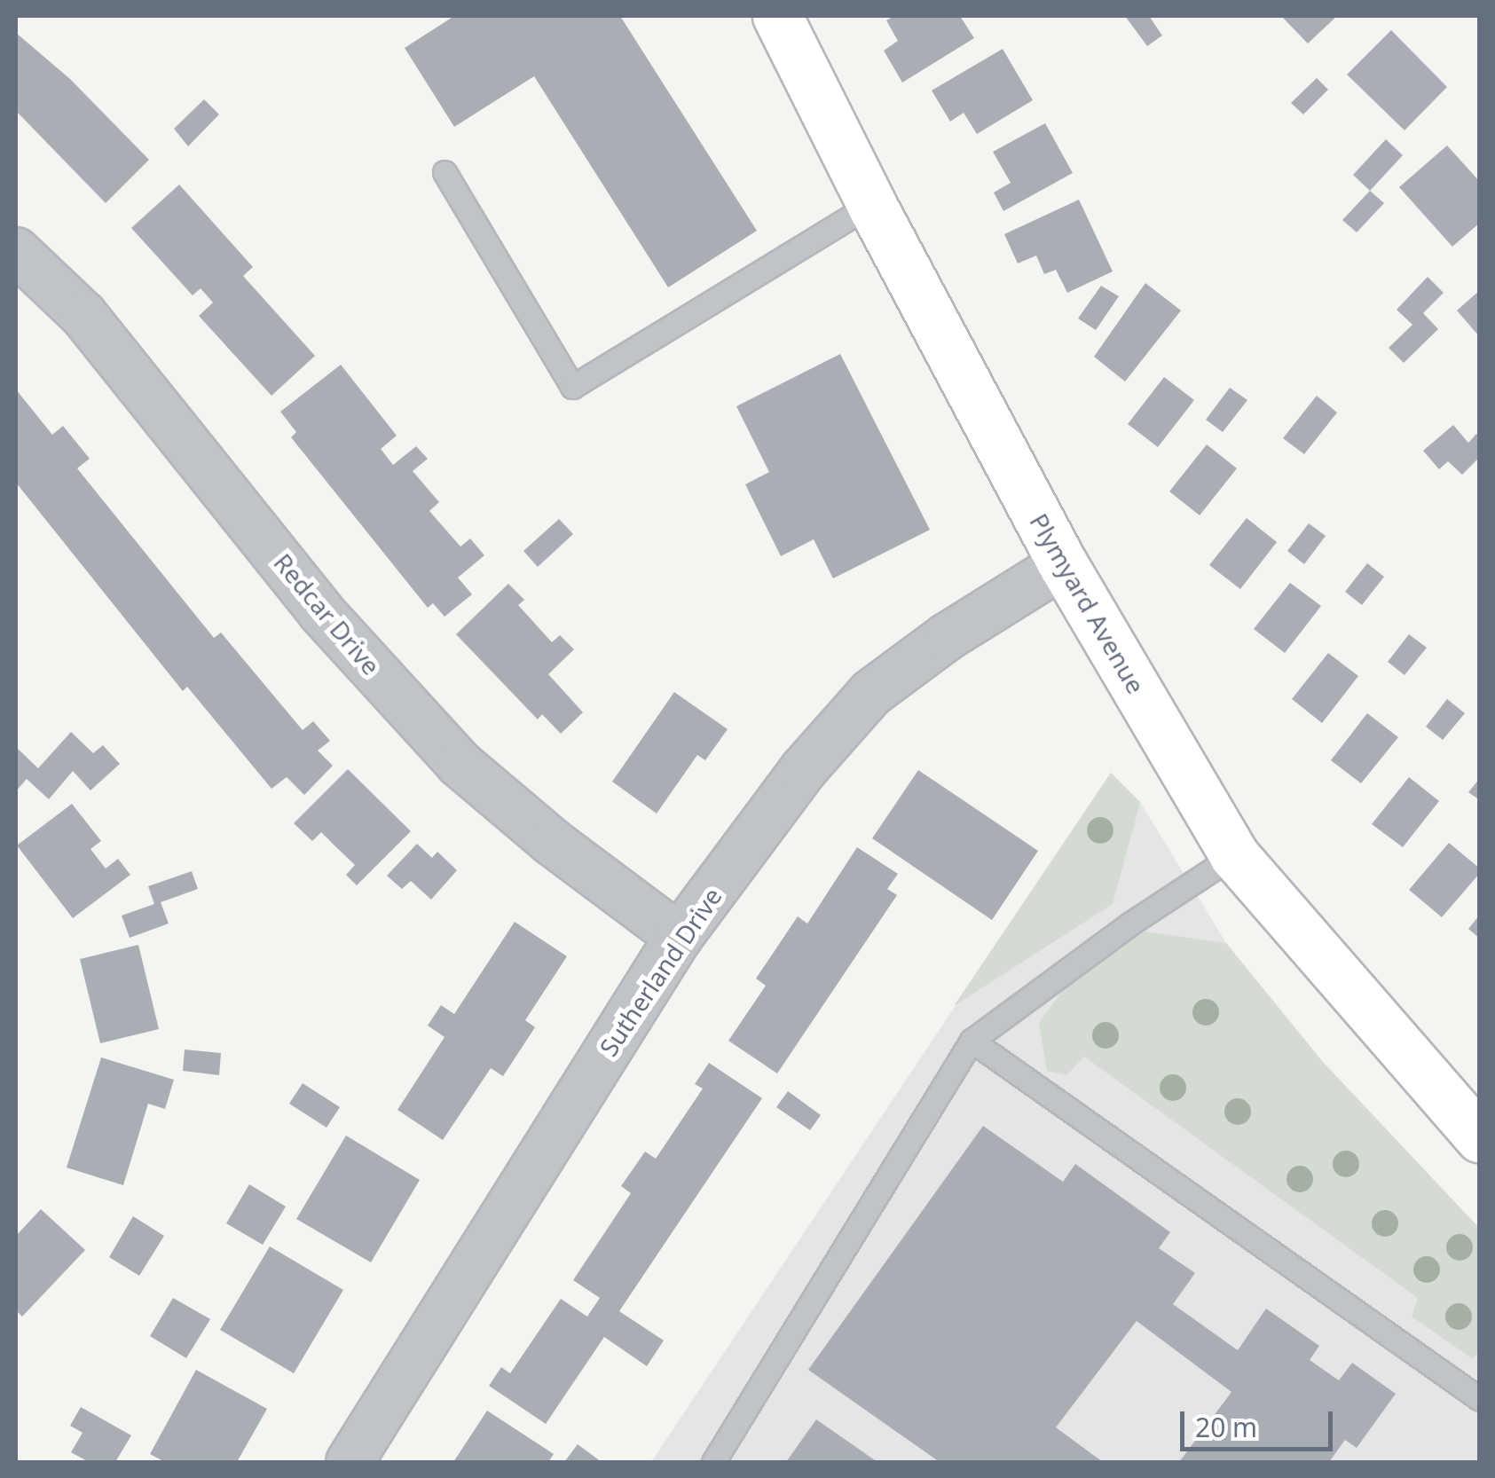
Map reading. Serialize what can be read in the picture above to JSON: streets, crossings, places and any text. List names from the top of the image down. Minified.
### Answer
{"streets":{"street":["Plymyard Avenue","Redcar Drive","Sutherland Drive"]},"crossings":[["Plymyard Avenue","Sutherland Drive"],["Redcar Drive","Sutherland Drive"]],"scale_bar":"20 m"}
